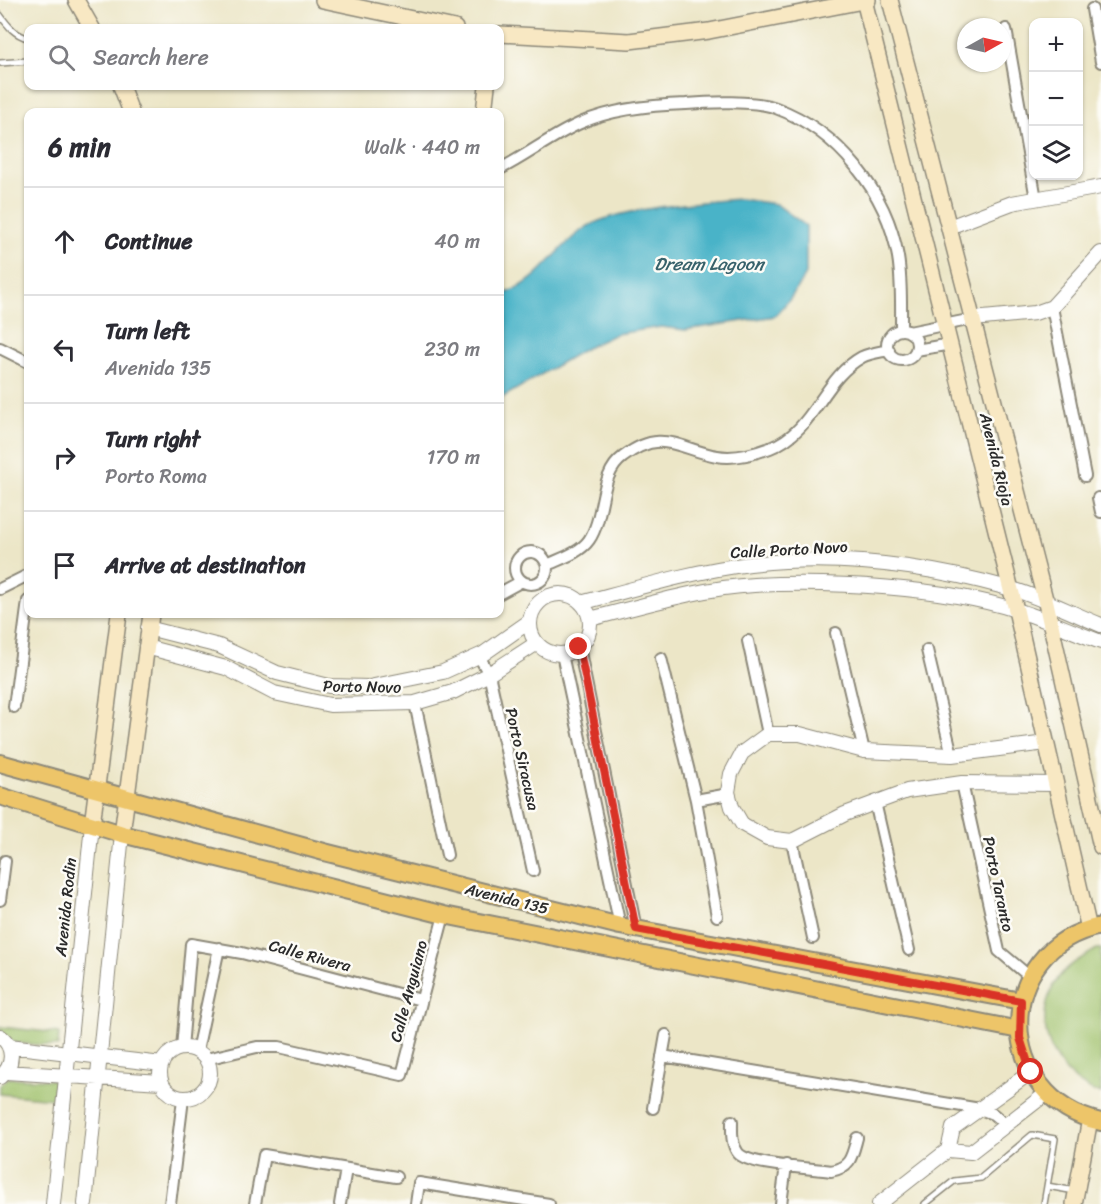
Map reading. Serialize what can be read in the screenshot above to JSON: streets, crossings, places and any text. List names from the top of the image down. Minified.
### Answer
{"streets":{"main road":["Avenida Rioja","Avenida 135","Avenida Rodin"],"street":["Calle Porto Novo","Porto Novo","Porto Siracusa","Porto Taranto","Calle Rivera","Calle Anguiano"]},"crossings":[["Avenida Rioja","Calle Porto Novo"],["Calle Porto Novo","Porto Novo"],["Porto Novo","Porto Siracusa"],["Avenida 135","Avenida Rodin"],["Avenida 135","Calle Anguiano"],["Calle Rivera","Calle Anguiano"]],"water":["Dream Lagoon"],"north":"right","page":{"map_buttons":["+","−"],"search":"Search here","heading":["6 min","Walk · 440 m"],"list":[["Continue","40 m"],["Turn left","Avenida 135","230 m"],["Turn right","Porto Roma","170 m"],"Arrive at destination"]}}
